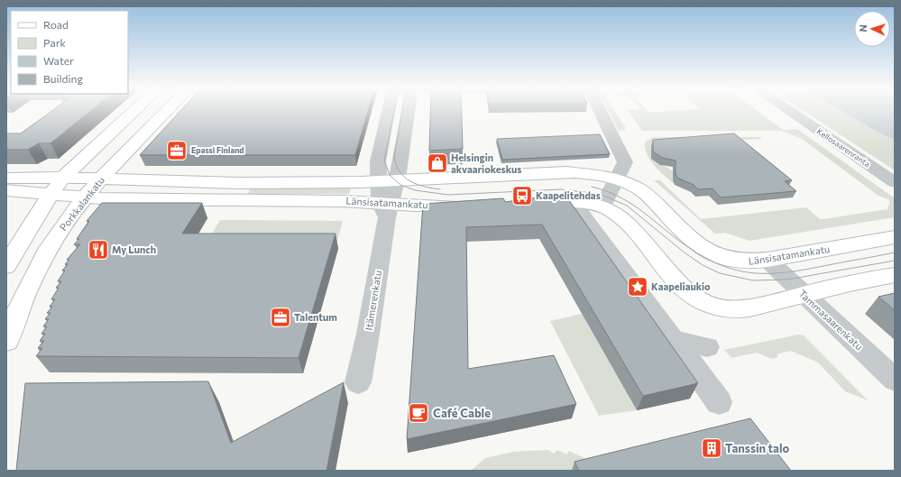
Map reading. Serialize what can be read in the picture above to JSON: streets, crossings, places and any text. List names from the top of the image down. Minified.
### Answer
{"streets":{"main road":["Länsisatamankatu","Porkkalankatu"],"street":["Kellosaarenranta","Itämerenkatu","Tammasaarenkatu"]},"crossings":[["Länsisatamankatu","Porkkalankatu"],["Länsisatamankatu","Itämerenkatu"],["Länsisatamankatu","Tammasaarenkatu"]],"places":{"office":["Epassi Finland","Talentum"],"shop":["Helsingin akvaariokeskus"],"bus stop":["Kaapelitehdas"],"restaurant":["My Lunch"],"place":["Kaapeliaukio"],"cafe":["Café Cable"],"building":["Tanssin talo"]},"legend":["Road","Park","Water","Building"],"north":"left"}
